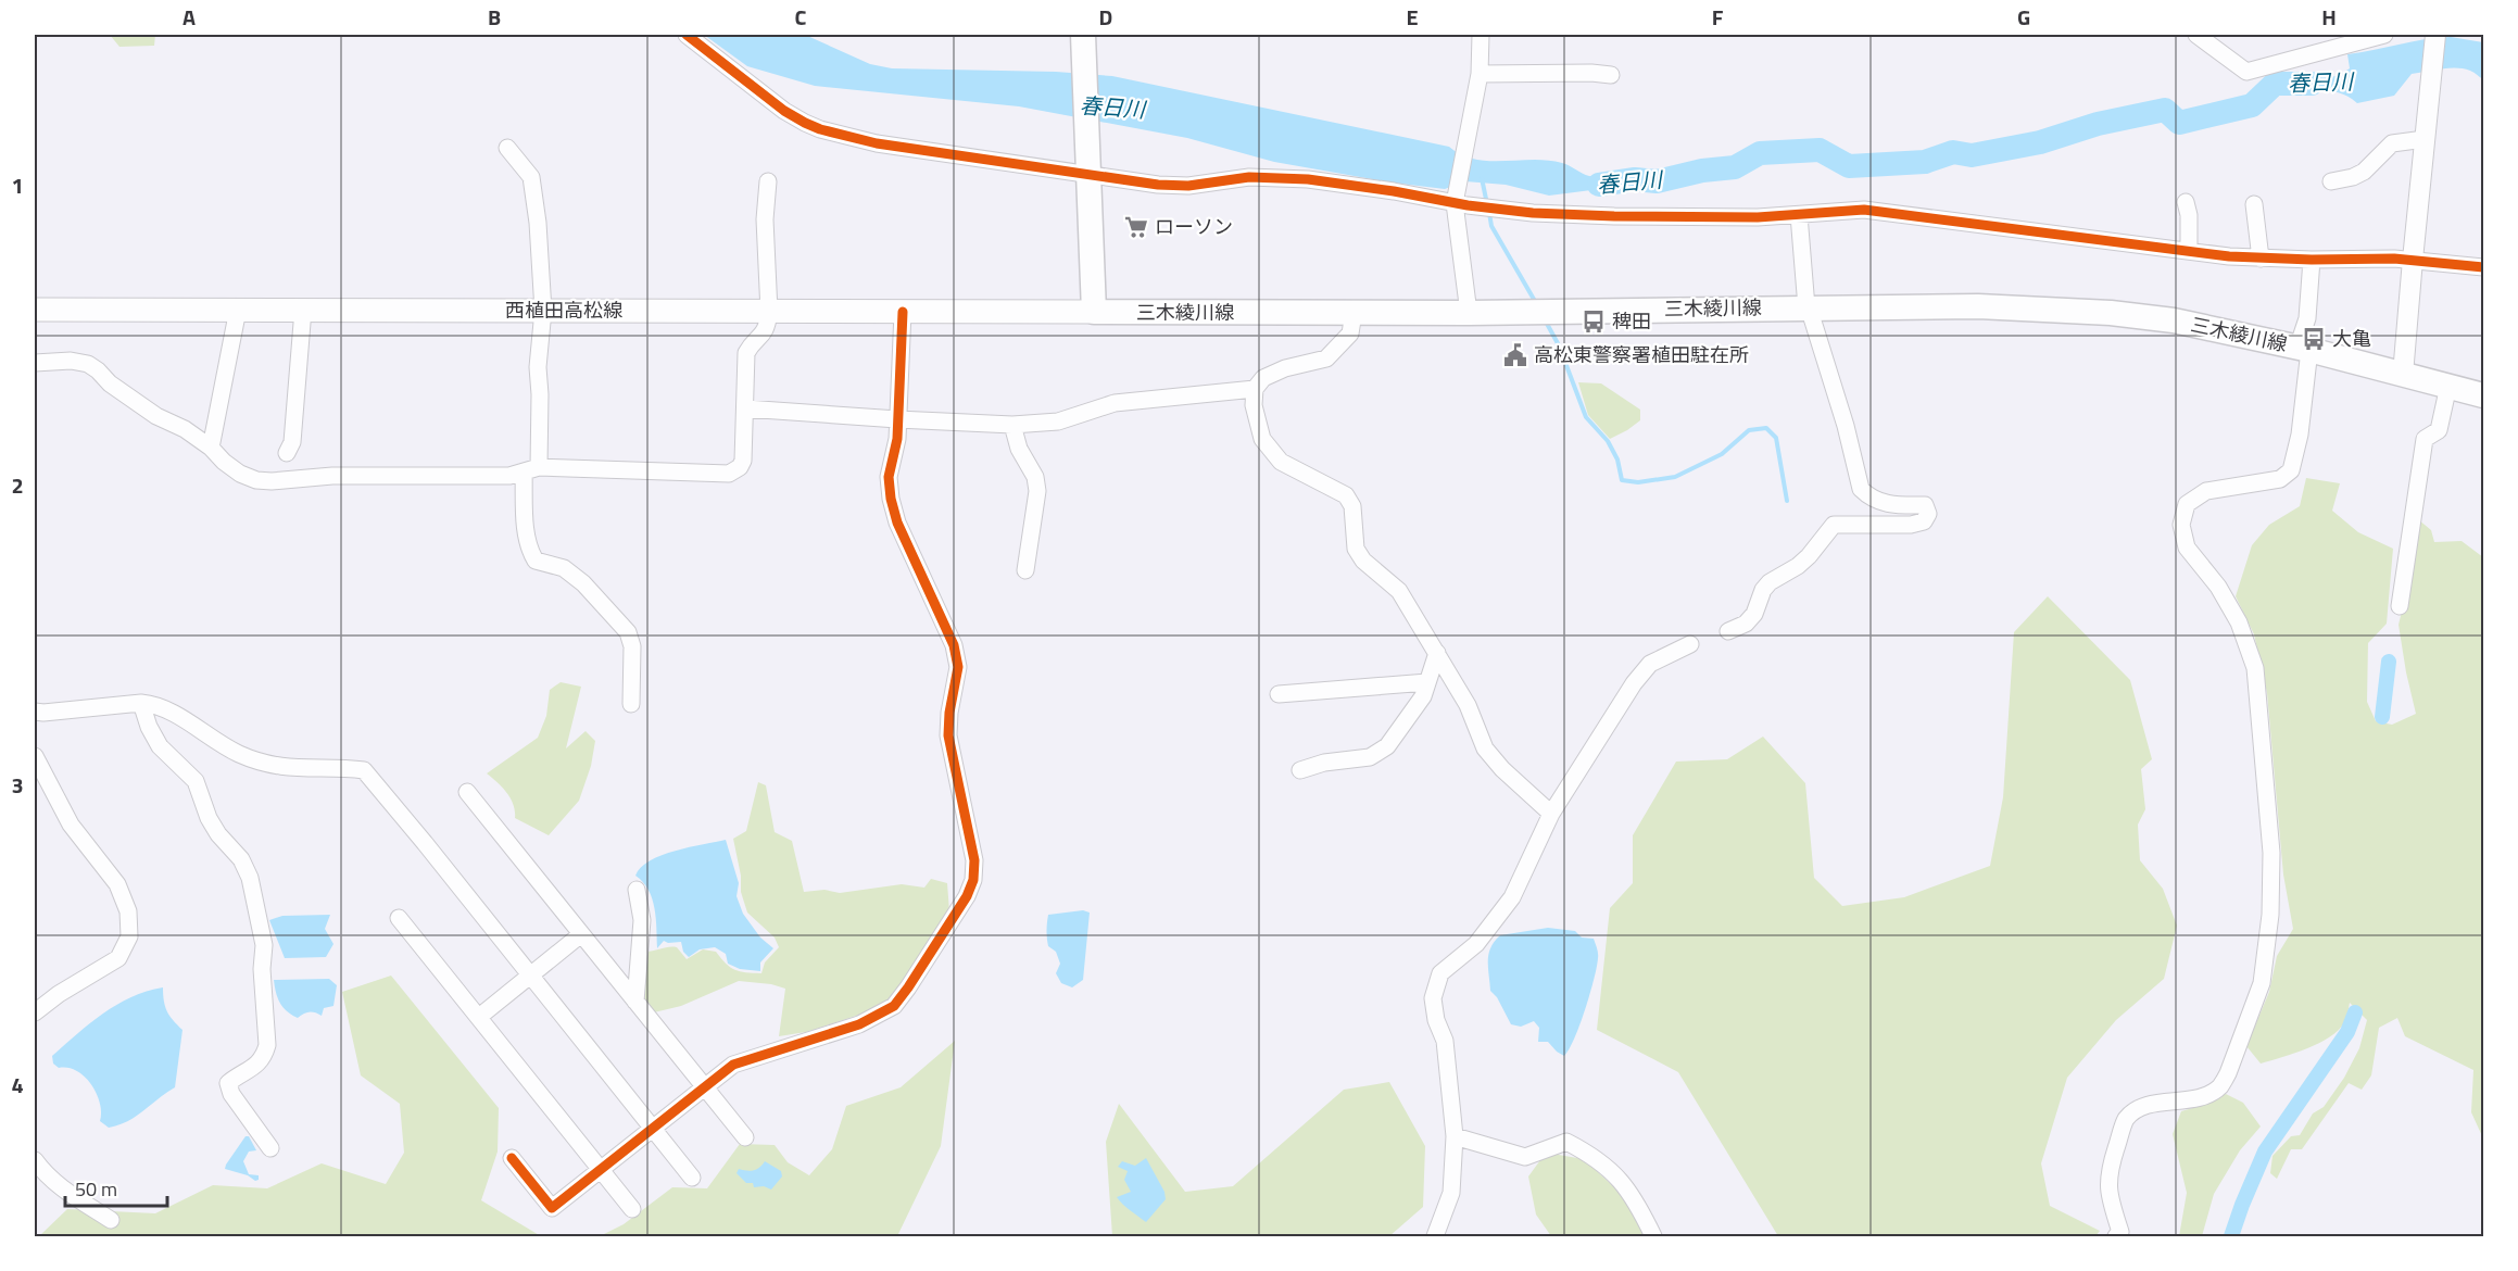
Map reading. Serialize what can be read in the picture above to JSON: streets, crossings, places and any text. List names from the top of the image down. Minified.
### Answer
{"streets":{"main road":["三木綾川線","西植田高松線"]},"crossings":[["三木綾川線","西植田高松線"]],"water":["春日川"],"places":{"supermarket":["ローソン"],"bus stop":["稗田","大亀"],"public building":["高松東警察署植田駐在所"]},"scale_bar":"50 m","grid":{"columns":["A","B","C","D","E","F","G","H"],"rows":["1","2","3","4"]}}
